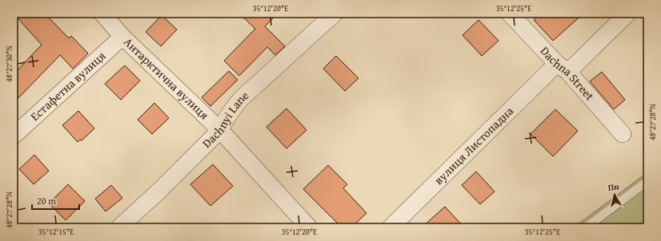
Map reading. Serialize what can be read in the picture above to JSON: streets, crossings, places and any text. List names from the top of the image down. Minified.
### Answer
{"streets":{"street":["Dachna Street","Антарктична вулиця","Естафетна вулиця","Dachnyi Lane","вулиця Листопадна"]},"crossings":[["Dachna Street","вулиця Листопадна"],["Антарктична вулиця","Естафетна вулиця"],["Антарктична вулиця","Dachnyi Lane"]],"scale_bar":"20 m","north":"top","coordinates":["35°12'20\"E","35°12'25\"E","48°27'30\"N","48°27'28\"N","35°12'15\"E"]}
